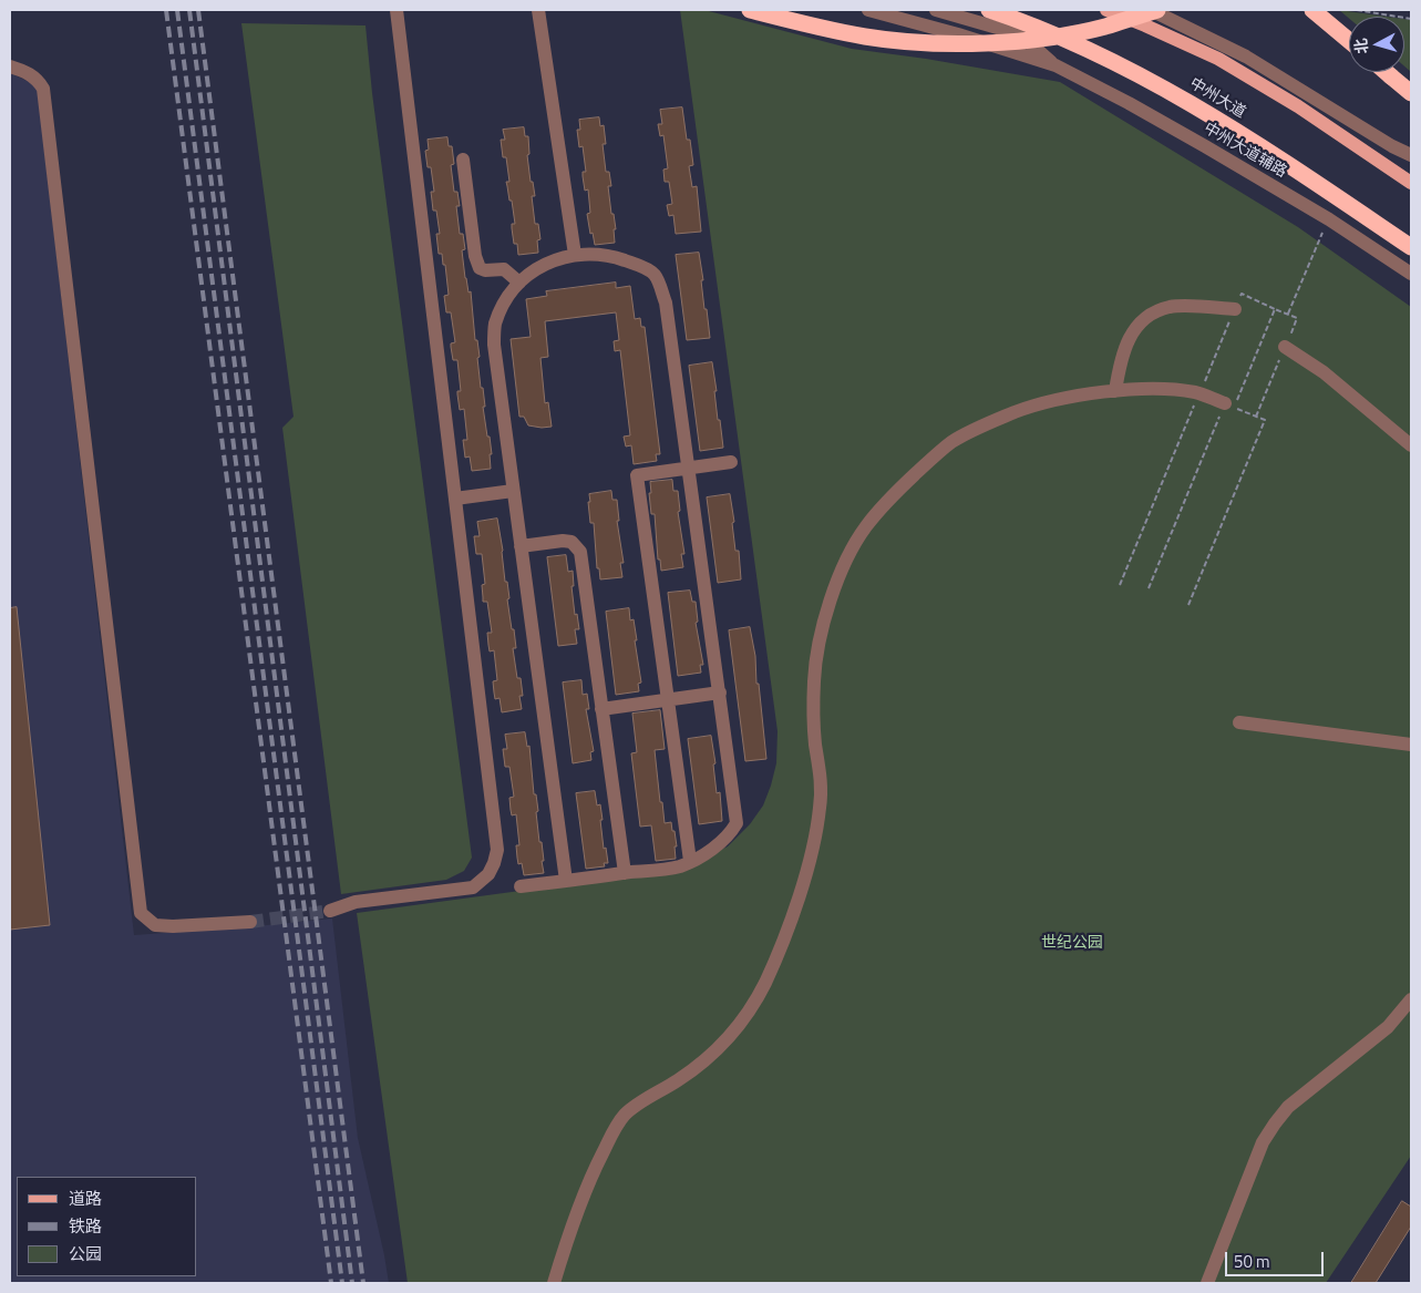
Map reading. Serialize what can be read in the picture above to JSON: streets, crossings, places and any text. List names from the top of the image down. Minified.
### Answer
{"streets":{"highway":["中州大道"],"street":["中州大道辅路"]},"parks":["世纪公园"],"legend":["道路","铁路","公园"],"scale_bar":"50 m","north":"left"}
